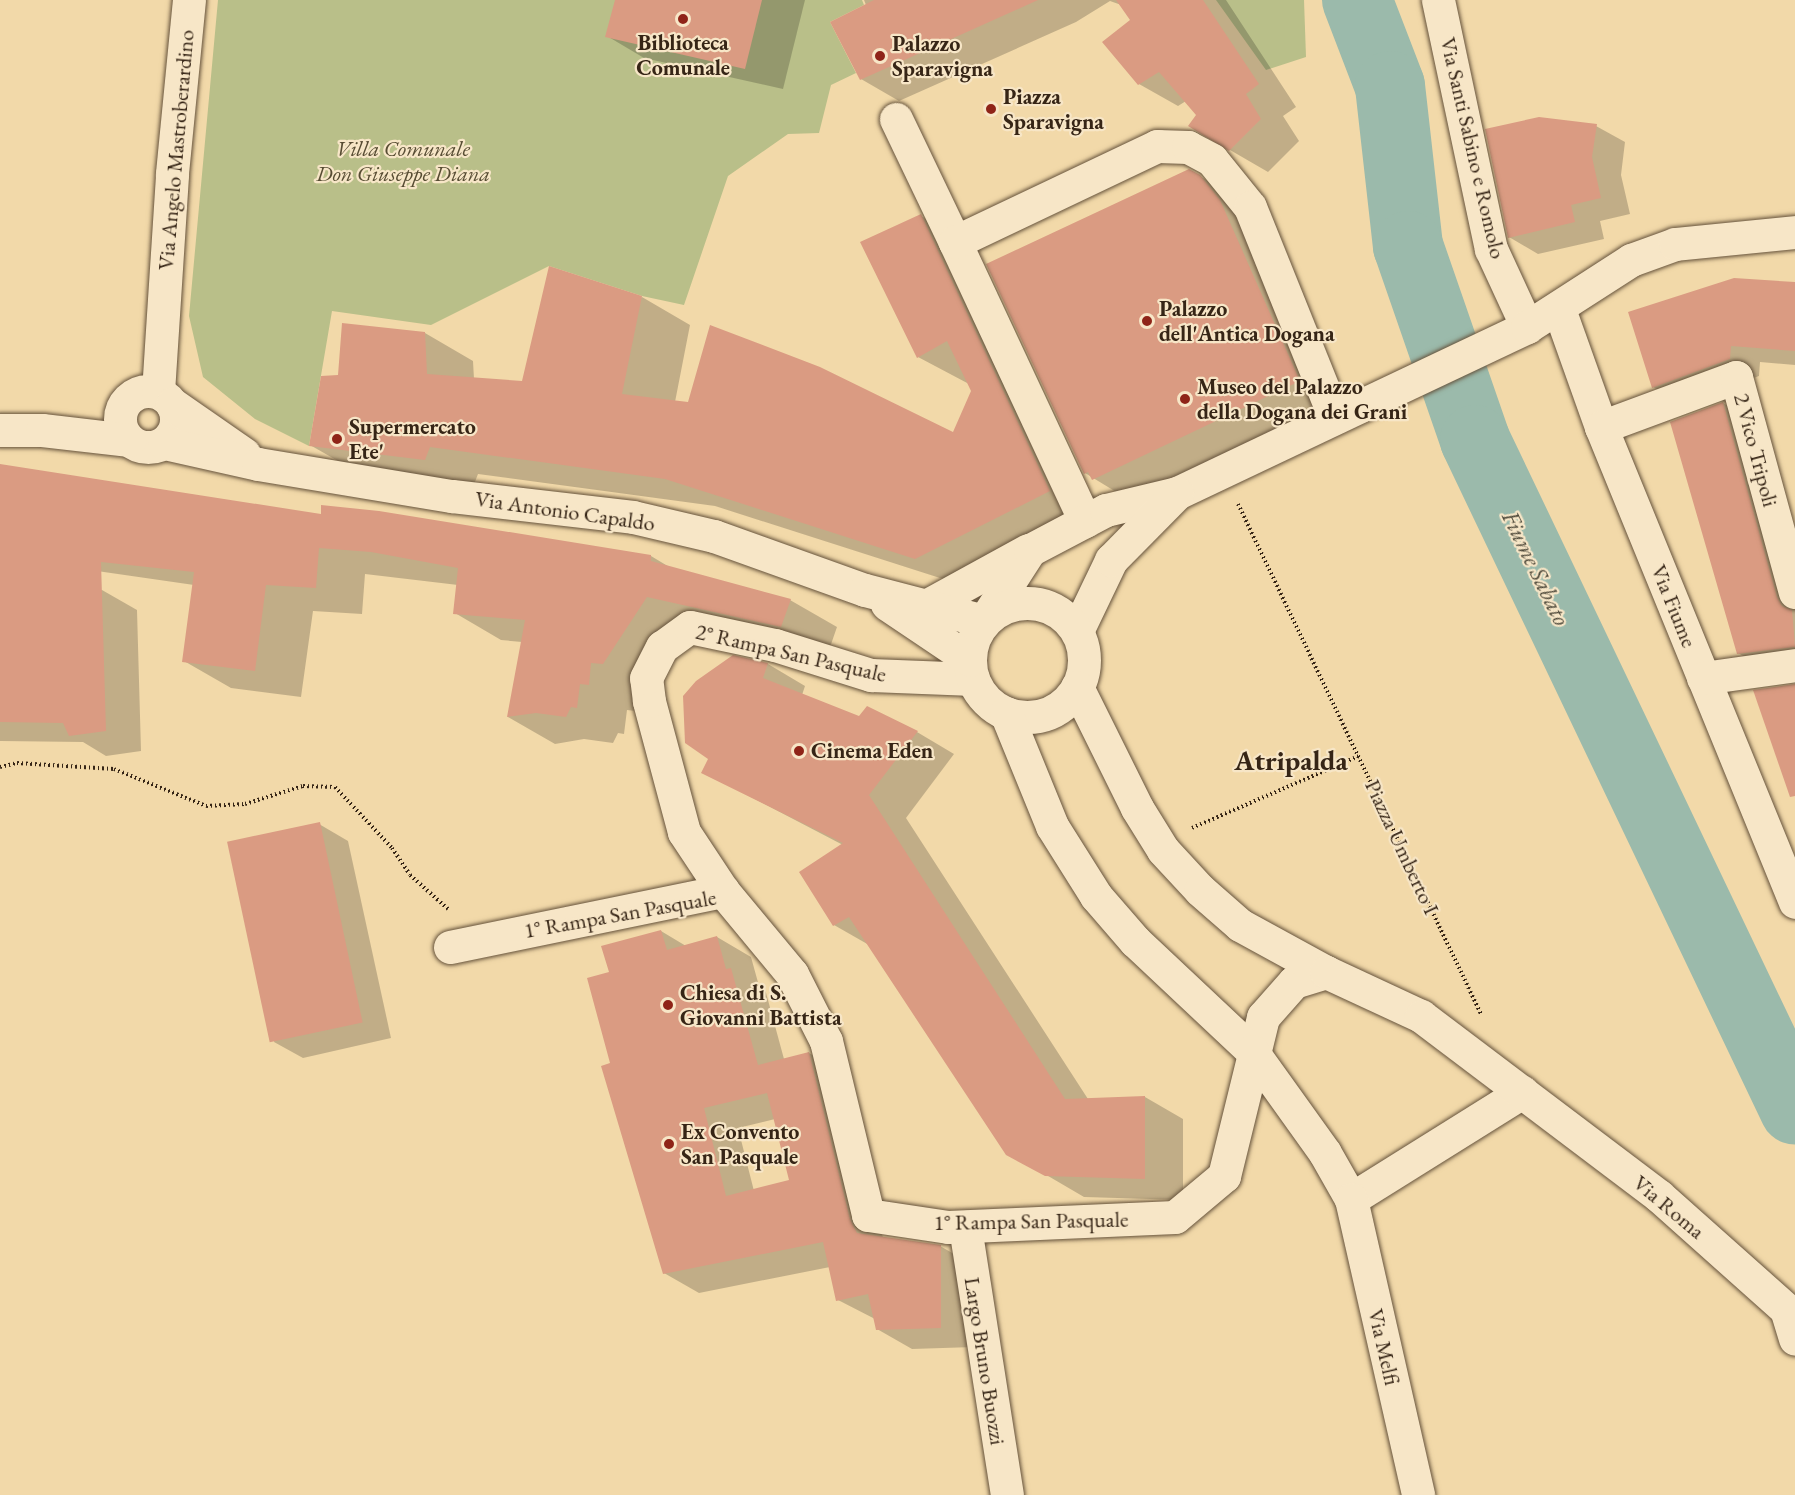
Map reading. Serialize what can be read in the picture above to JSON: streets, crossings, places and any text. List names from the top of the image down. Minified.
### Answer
{"streets":{"street":["Via Santi Sabino e Romolo","Via Angelo Mastroberardino","2 Vico Tripoli","Via Antonio Capaldo","Via Fiume","2° Rampa San Pasquale","1° Rampa San Pasquale","Via Roma","Via Melfi","Largo Bruno Buozzi"],"path":["Piazza Umberto I"]},"crossings":[["Via Angelo Mastroberardino","Via Antonio Capaldo"],["2 Vico Tripoli","Via Fiume"],["2° Rampa San Pasquale","1° Rampa San Pasquale"],["1° Rampa San Pasquale","Largo Bruno Buozzi"]],"districts":["Atripalda"],"water":["Fiume Sabato"],"parks":["Villa Comunale Don Giuseppe Diana"],"places":["Biblioteca Comunale","Palazzo Sparavigna","Piazza Sparavigna","Palazzo dell'Antica Dogana","Museo del Palazzo della Dogana dei Grani","Supermercato Ete'","Cinema Eden","Chiesa di S. Giovanni Battista","Ex Convento San Pasquale"]}
